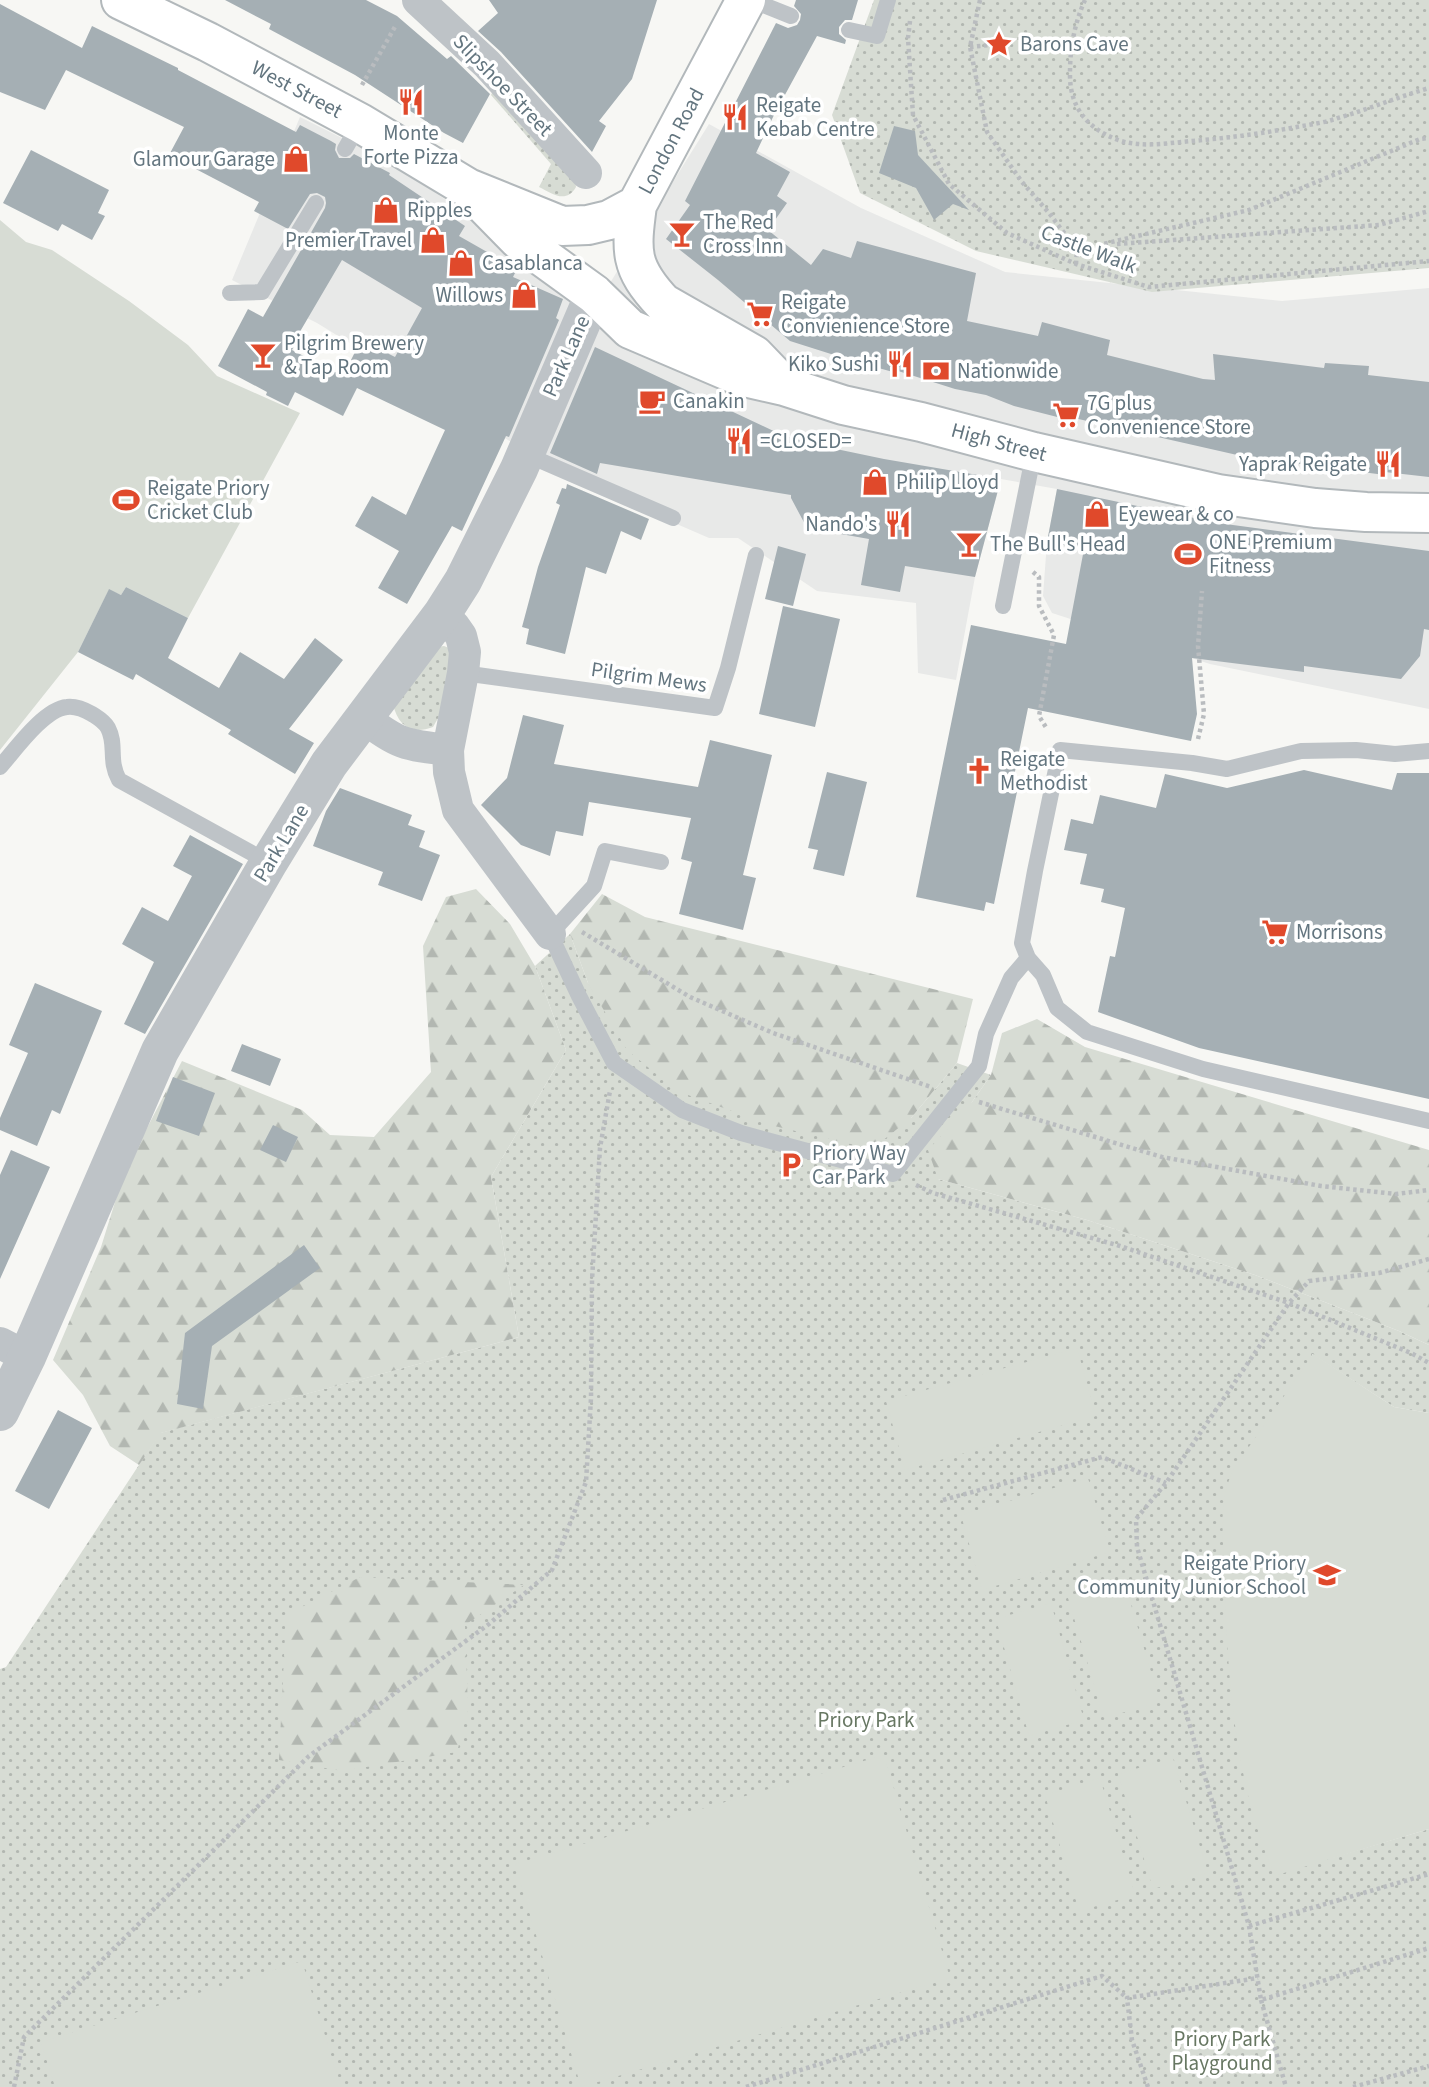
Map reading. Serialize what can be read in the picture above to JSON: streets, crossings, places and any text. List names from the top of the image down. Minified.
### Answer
{"streets":{"main road":["West Street","London Road","High Street"],"street":["Slipshoe Street","Park Lane"],"lane":["Pilgrim Mews"],"path":["Castle Walk"]},"crossings":[["West Street","London Road"],["West Street","Park Lane"],["West Street","High Street"],["London Road","High Street"],["Park Lane","High Street"]],"parks":["Priory Park","Priory Park Playground"],"places":{"place":["Barons Cave"],"restaurant":["Monte Forte Pizza","Reigate Kebab Centre","Kiko Sushi","=CLOSED=","Yaprak Reigate","Nando's"],"shop":["Glamour Garage","Ripples","Premier Travel","Casablanca","Willows","Philip Lloyd","Eyewear & co"],"bar":["The Red Cross Inn","Pilgrim Brewery & Tap Room","The Bull's Head"],"supermarket":["Reigate Convienience Store","7G plus Convenience Store","Morrisons"],"bank":["Nationwide"],"cafe":["Canakin"],"sports":["Reigate Priory Cricket Club","ONE Premium Fitness"],"church":["Reigate Methodist"],"parking":["Priory Way Car Park"],"school or university":["Reigate Priory Community Junior School"]}}
